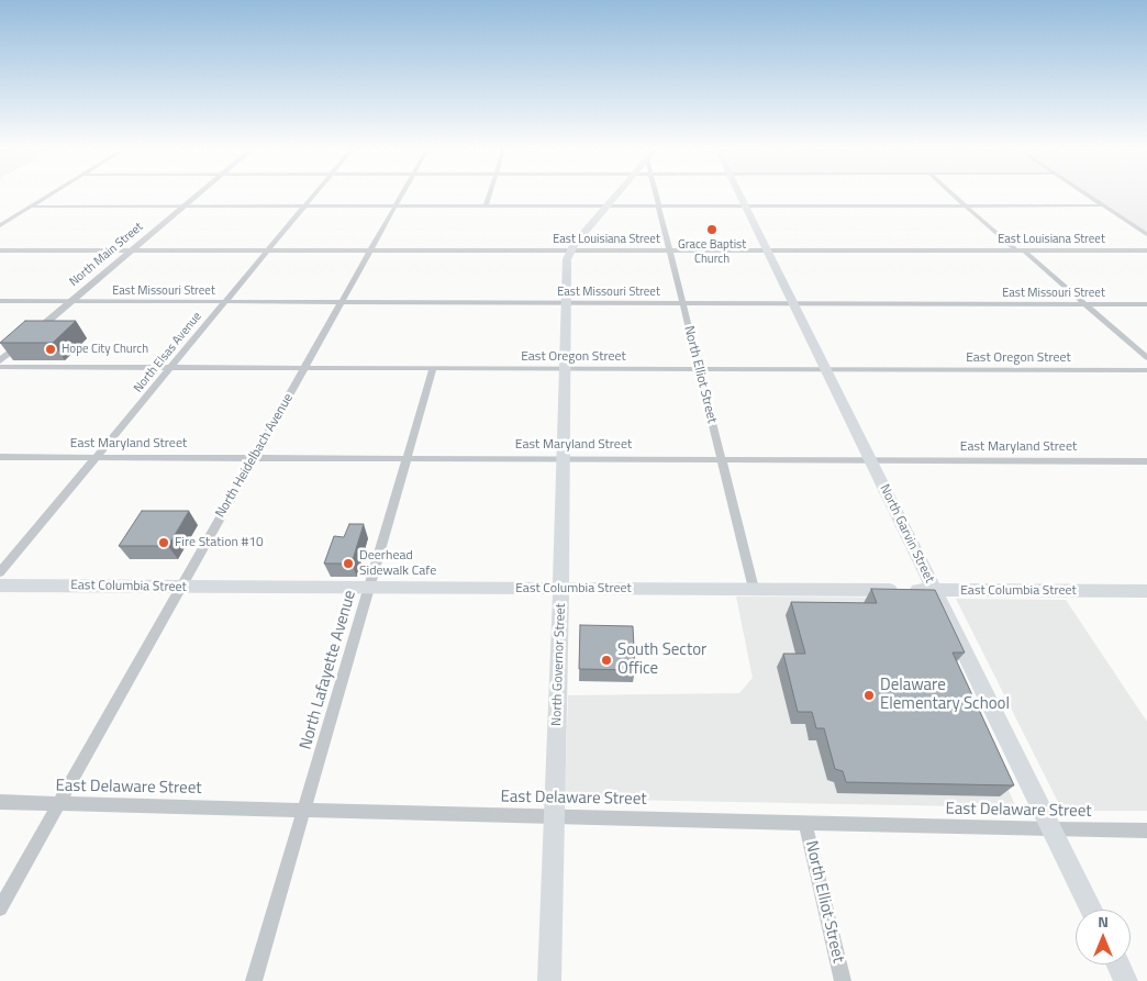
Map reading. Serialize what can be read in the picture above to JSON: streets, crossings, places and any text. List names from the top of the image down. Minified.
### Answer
{"streets":{"main road":["North Garvin Street","East Columbia Street","North Governor Street"],"street":["East Louisiana Street","North Main Street","East Missouri Street","North Elsas Avenue","East Oregon Street","North Elliot Street","East Maryland Street","North Heidelbach Avenue","North Lafayette Avenue","East Delaware Street"]},"crossings":[["East Louisiana Street","North Main Street"],["East Louisiana Street","North Elsas Avenue"],["East Louisiana Street","North Elliot Street"],["East Louisiana Street","North Heidelbach Avenue"],["East Louisiana Street","North Garvin Street"],["East Louisiana Street","North Governor Street"],["North Main Street","East Missouri Street"],["East Missouri Street","North Elsas Avenue"],["East Missouri Street","North Elliot Street"],["East Missouri Street","North Heidelbach Avenue"],["East Missouri Street","North Garvin Street"],["East Missouri Street","North Governor Street"],["North Elsas Avenue","East Oregon Street"],["North Elsas Avenue","East Maryland Street"],["East Oregon Street","North Elliot Street"],["East Oregon Street","North Heidelbach Avenue"],["East Oregon Street","North Garvin Street"],["East Oregon Street","North Governor Street"],["East Oregon Street","North Lafayette Avenue"],["North Elliot Street","East Maryland Street"],["North Elliot Street","East Columbia Street"],["North Elliot Street","East Delaware Street"],["East Maryland Street","North Heidelbach Avenue"],["East Maryland Street","North Garvin Street"],["East Maryland Street","North Governor Street"],["East Maryland Street","North Lafayette Avenue"],["North Heidelbach Avenue","East Columbia Street"],["North Heidelbach Avenue","East Delaware Street"],["North Garvin Street","East Columbia Street"],["North Garvin Street","East Delaware Street"],["East Columbia Street","North Governor Street"],["East Columbia Street","North Lafayette Avenue"],["North Governor Street","East Delaware Street"],["North Lafayette Avenue","East Delaware Street"]],"places":["Grace Baptist Church","Hope City Church","Fire Station #10","Deerhead Sidewalk Cafe","South Sector Office","Delaware Elementary School"],"north":"top"}
